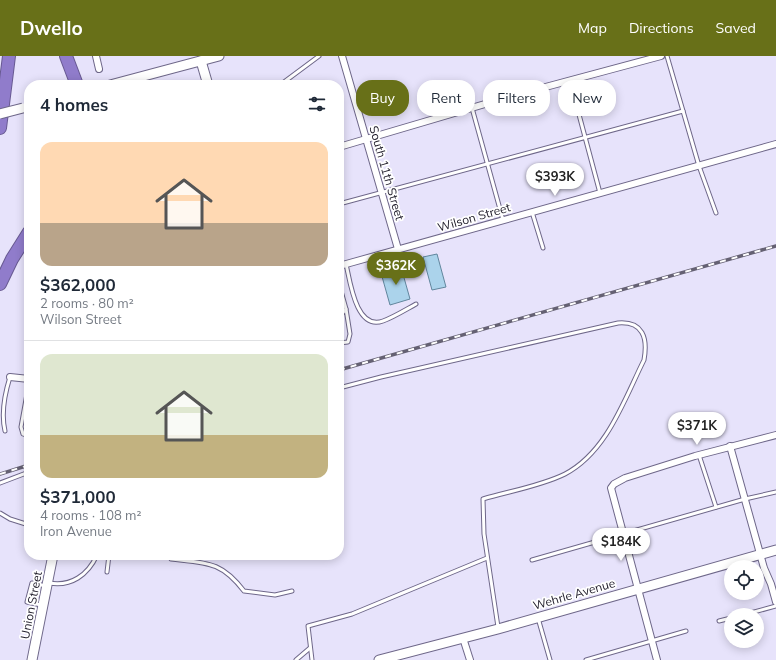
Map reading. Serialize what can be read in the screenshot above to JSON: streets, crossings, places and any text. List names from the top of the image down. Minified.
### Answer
{"streets":{"street":["South 11th Street","Wilson Street","Wehrle Avenue","Union Street"]},"crossings":[["South 11th Street","Wilson Street"]],"page":{"header":"Dwello","nav":["Map","Directions","Saved"],"chip":["Buy","Rent","Filters","New"],"heading":"4 homes","list":[{"name":"$362,000","note":"2 rooms · 80 m² · Wilson Street"},{"name":"$371,000","note":"4 rooms · 108 m² · Iron Avenue"}],"price":["$393K","$362K","$371K","$184K"]}}
